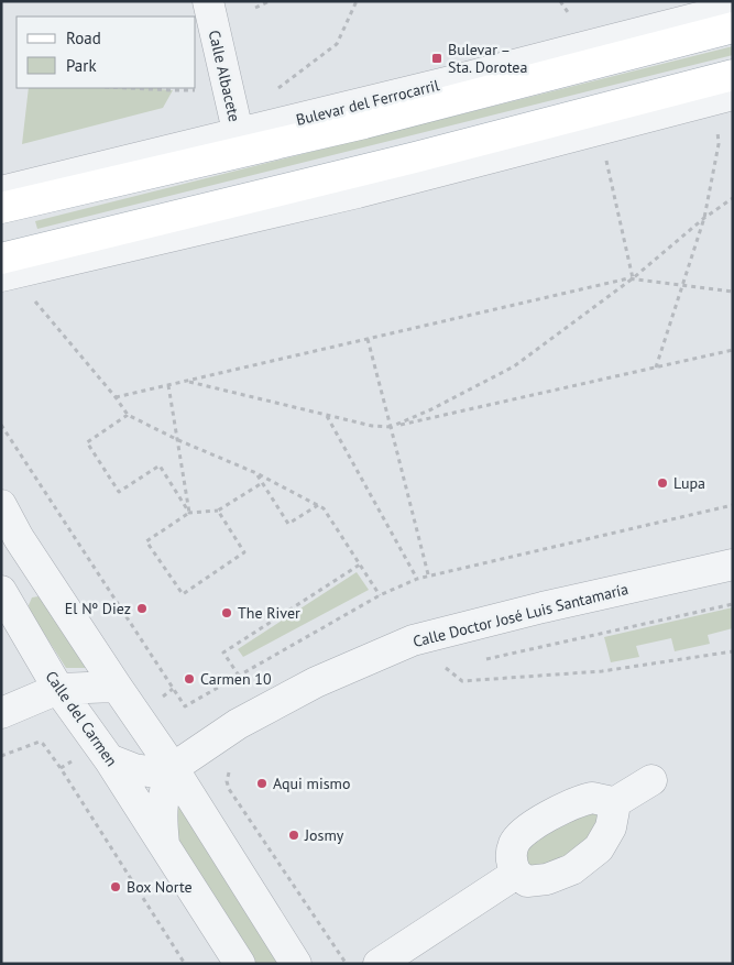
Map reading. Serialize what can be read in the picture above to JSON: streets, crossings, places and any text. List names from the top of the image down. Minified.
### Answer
{"streets":{"main road":["Bulevar del Ferrocarril"],"street":["Calle Albacete","Calle Doctor José Luis Santamaría","Calle del Carmen"]},"crossings":[["Calle Albacete","Bulevar del Ferrocarril"],["Calle Doctor José Luis Santamaría","Calle del Carmen"]],"places":{"transit":["Bulevar – Sta. Dorotea"],"other":["Lupa","El Nº Diez","The River","Carmen 10","Aqui mismo","Josmy","Box Norte"]},"legend":["Road","Park"]}
